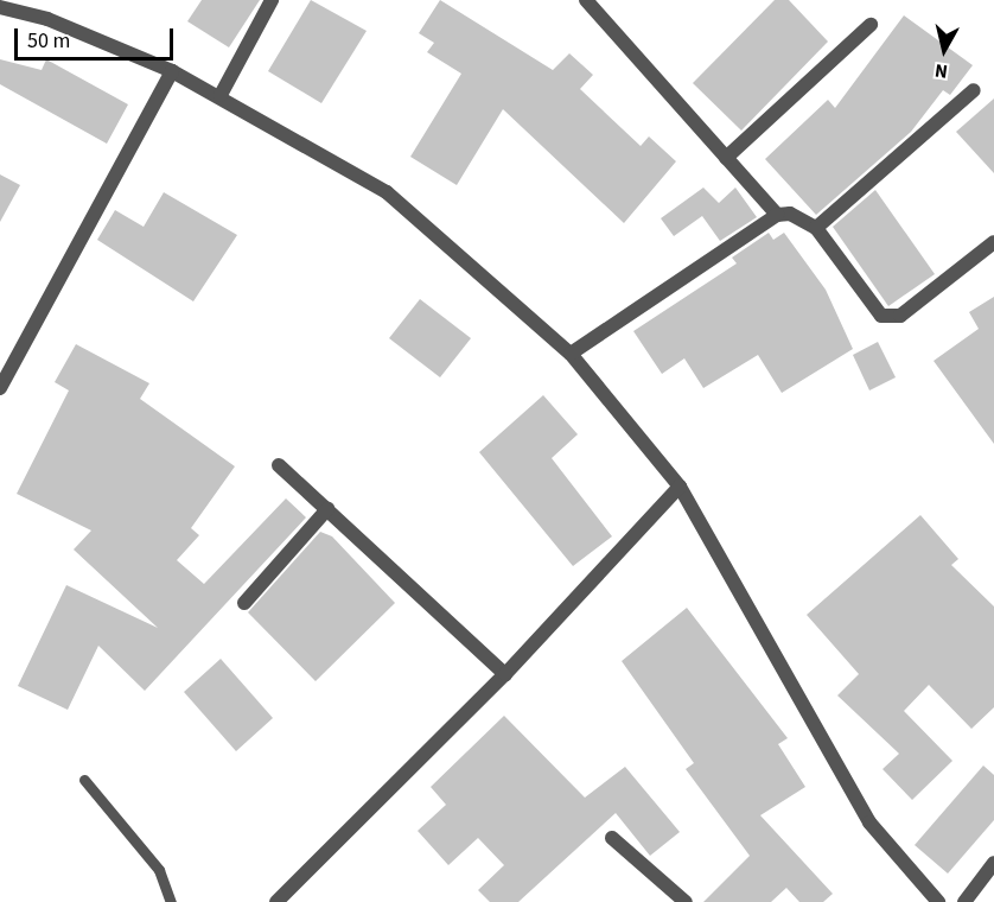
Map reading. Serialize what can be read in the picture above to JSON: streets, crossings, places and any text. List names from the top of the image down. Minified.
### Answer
{"scale_bar":"50 m","north":"bottom"}
